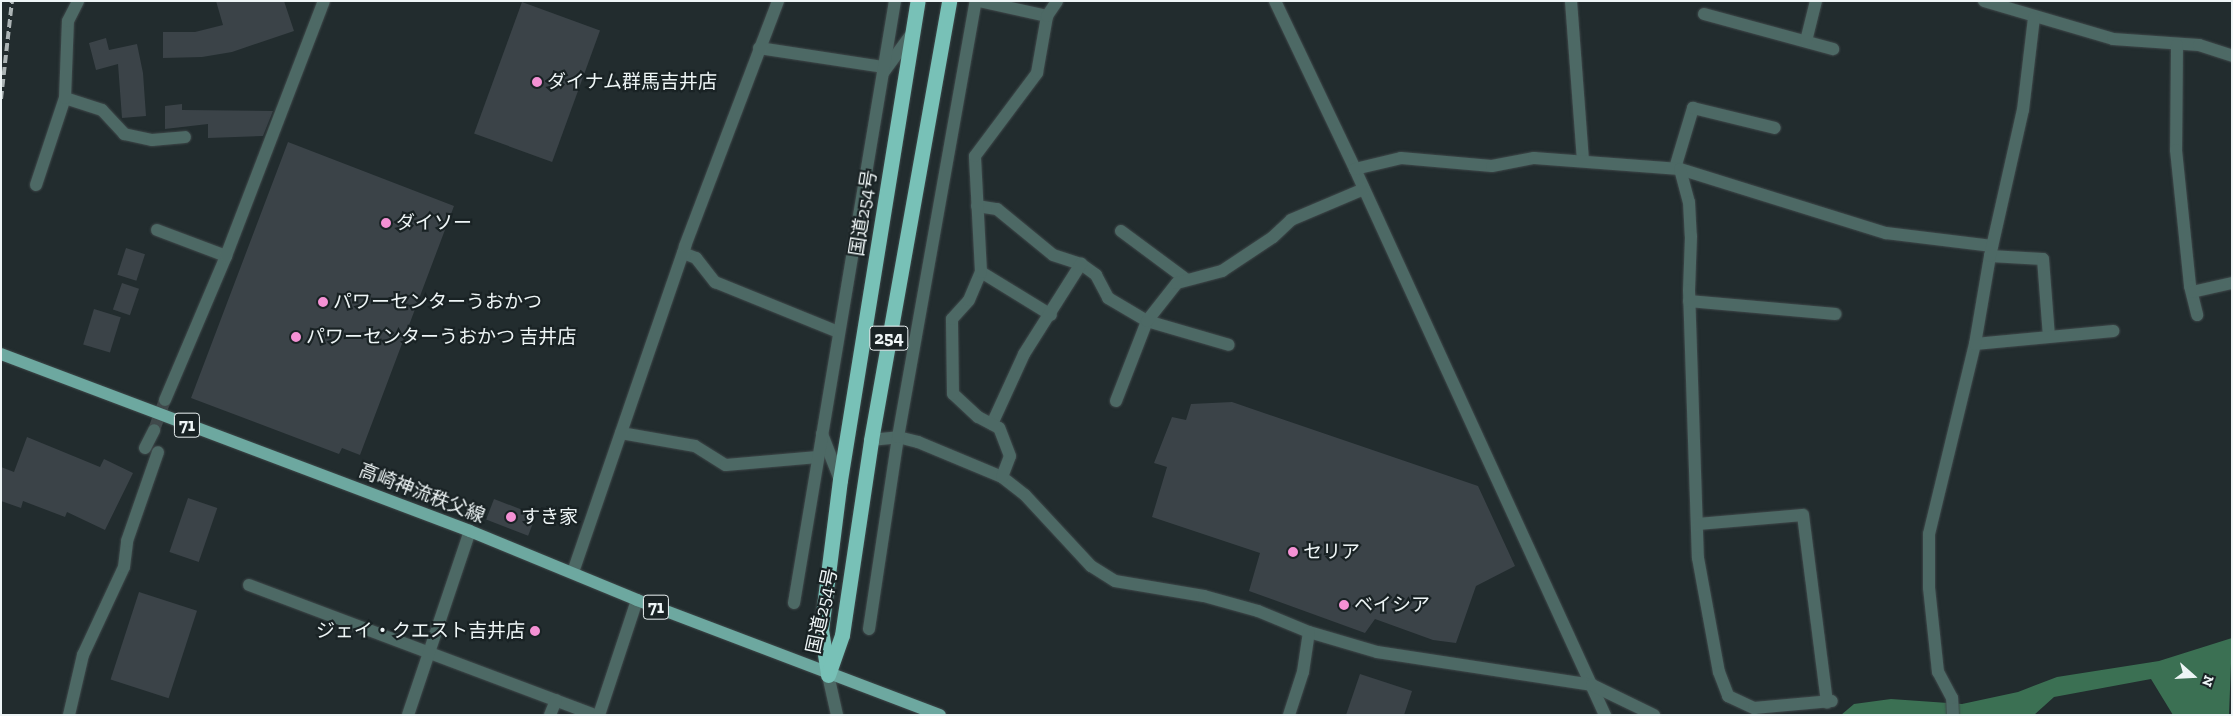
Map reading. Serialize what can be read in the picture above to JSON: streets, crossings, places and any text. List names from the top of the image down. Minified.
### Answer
{"streets":{"highway":["国道254号","254"],"main road":["71","高崎神流秩父線"]},"crossings":[["国道254号","高崎神流秩父線"]],"places":["ダイナム群馬吉井店","ダイソー","パワーセンターうおかつ","パワーセンターうおかつ 吉井店","すき家","セリア","ベイシア","ジェイ・クエスト吉井店"],"north":"right"}
